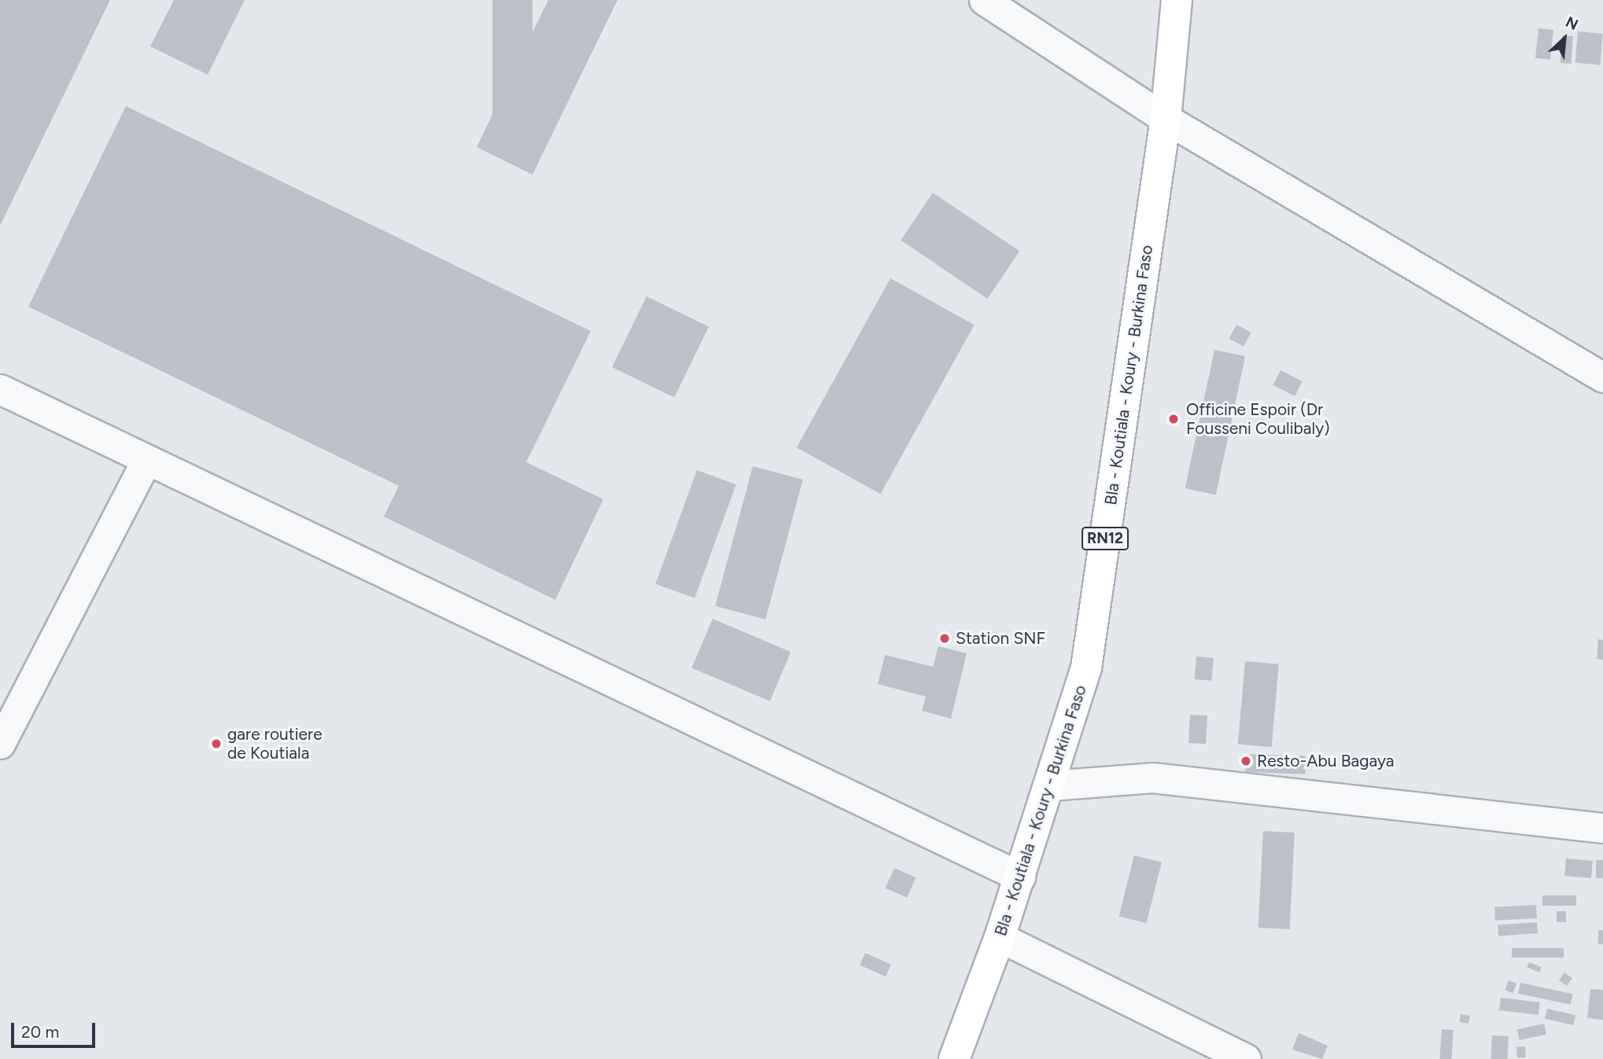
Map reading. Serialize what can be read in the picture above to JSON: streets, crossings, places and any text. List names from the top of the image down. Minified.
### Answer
{"streets":{"main road":["Bla - Koutiala - Koury - Burkina Faso","RN12"]},"places":["Officine Espoir (Dr Fousseni Coulibaly)","Station SNF","gare routiere de Koutiala","Resto-Abu Bagaya"],"scale_bar":"20 m","north":"top right"}
